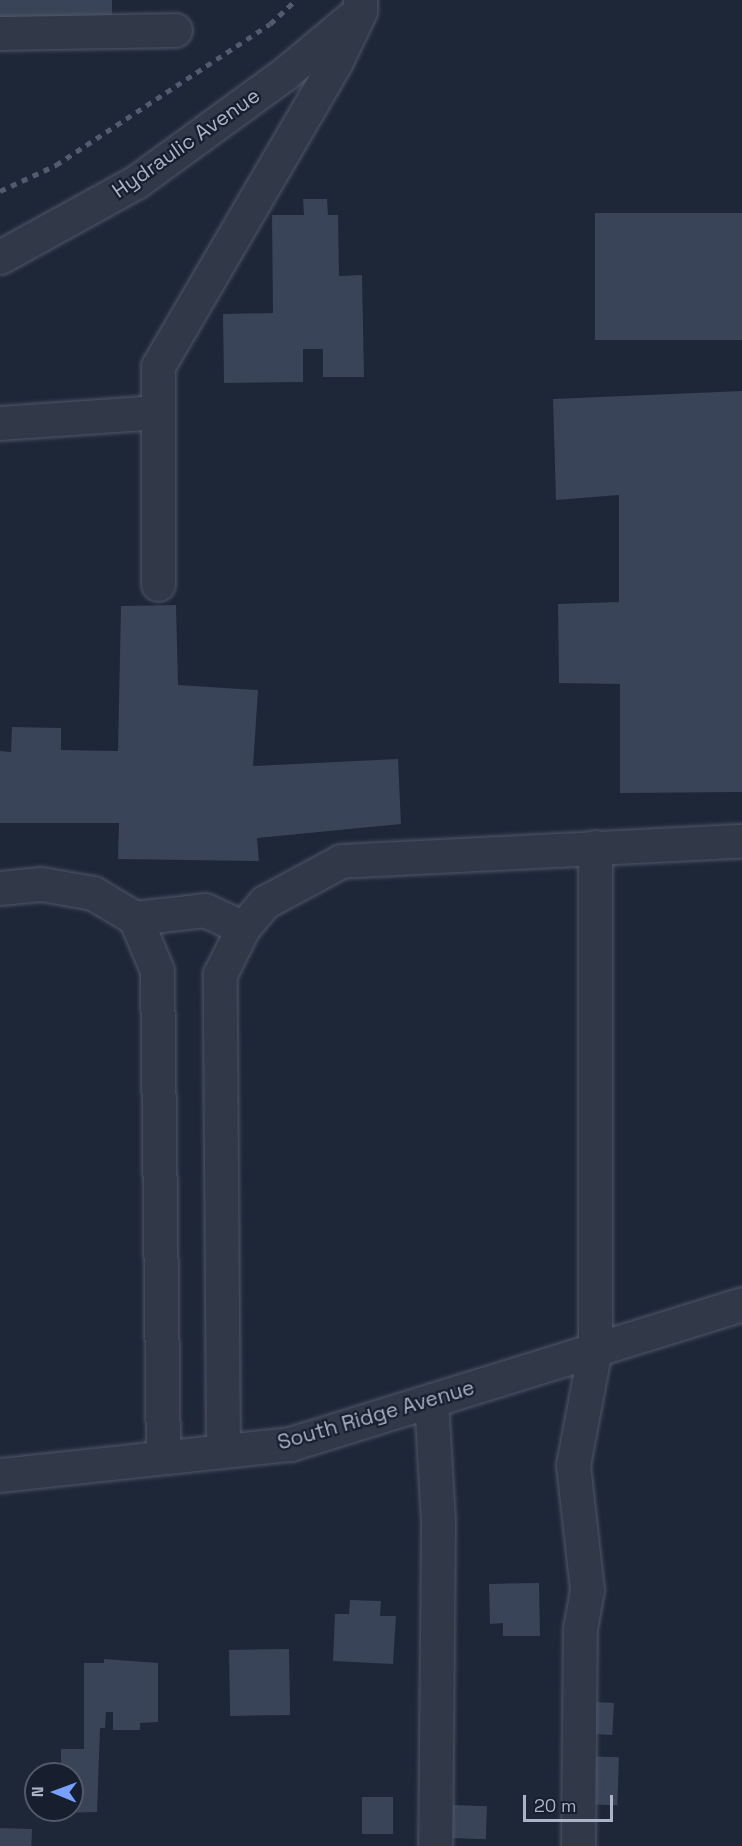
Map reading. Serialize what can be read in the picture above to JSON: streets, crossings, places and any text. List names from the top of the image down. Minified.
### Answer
{"streets":{"street":["Hydraulic Avenue","South Ridge Avenue"]},"scale_bar":"20 m","north":"left"}
